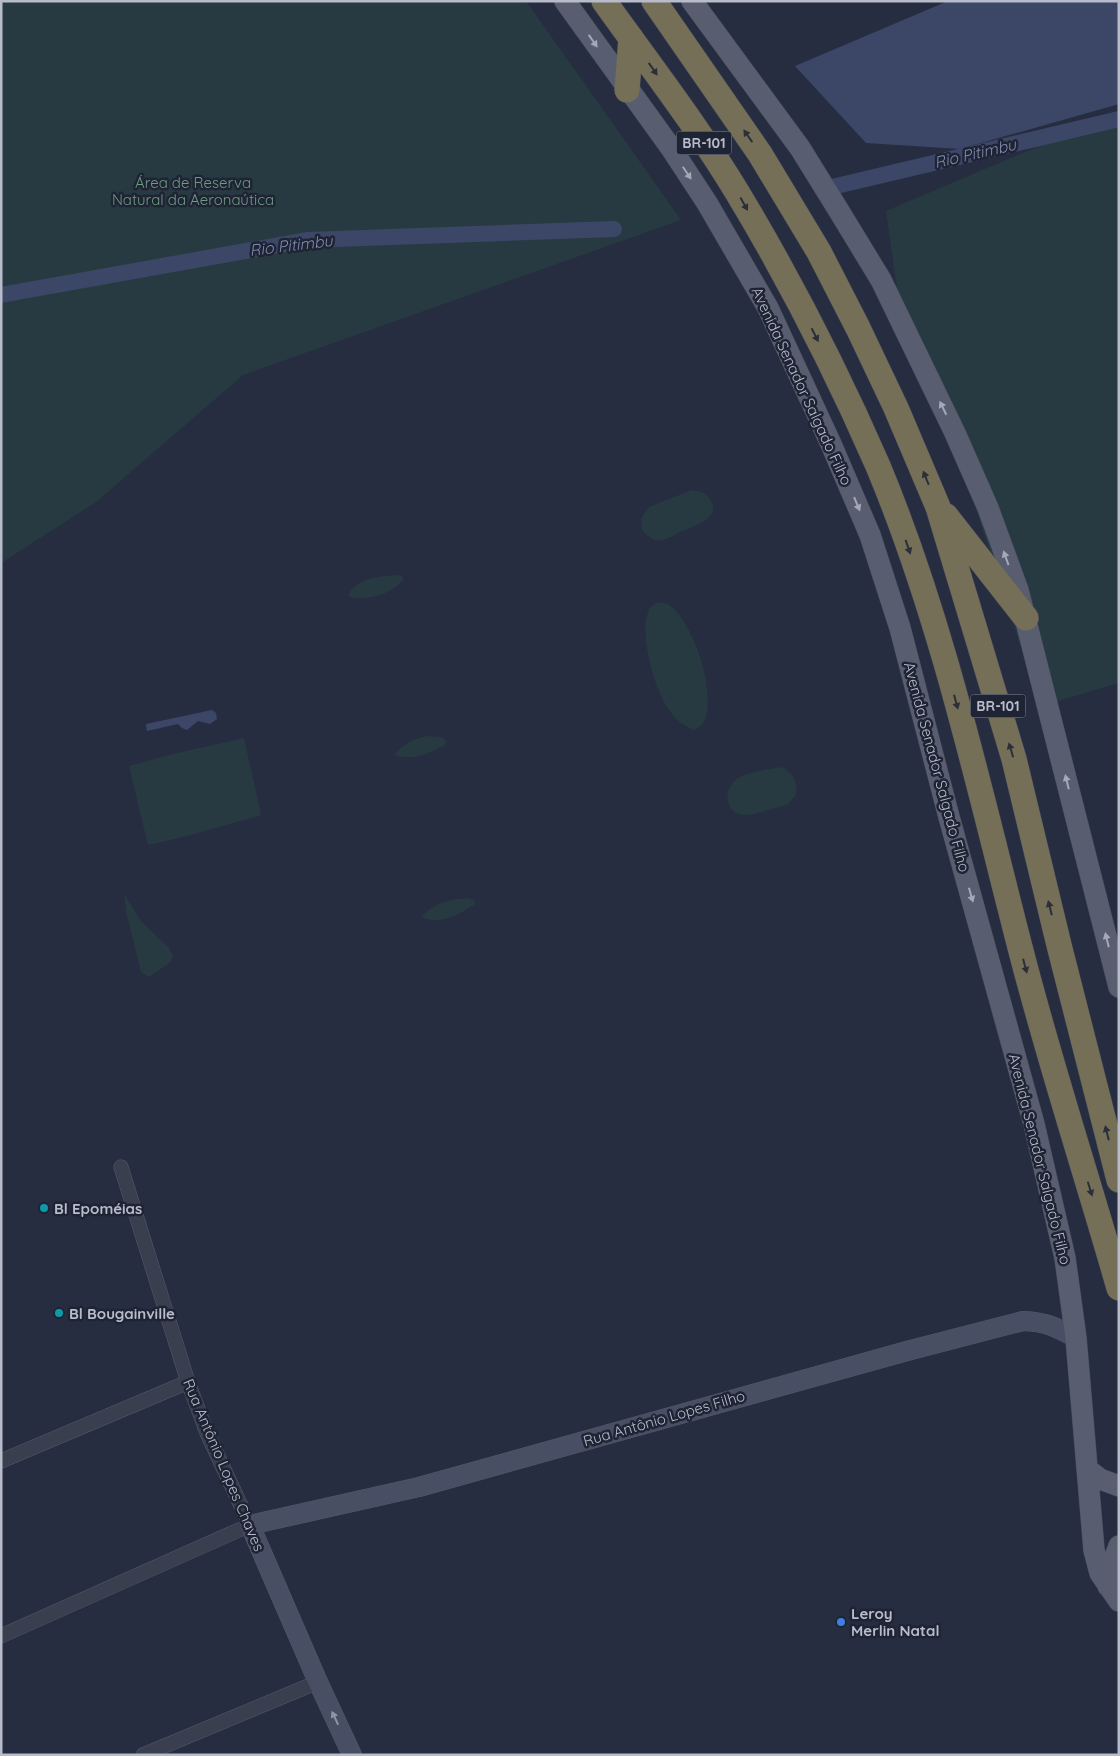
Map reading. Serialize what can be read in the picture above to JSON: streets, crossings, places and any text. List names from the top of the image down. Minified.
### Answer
{"streets":{"highway":["BR-101"],"main road":["Avenida Senador Salgado Filho"],"street":["Rua Antônio Lopes Filho","Rua Antônio Lopes Chaves"]},"crossings":[["Avenida Senador Salgado Filho","Rua Antônio Lopes Filho"],["Rua Antônio Lopes Filho","Rua Antônio Lopes Chaves"]],"water":["Rio Pitimbu"],"parks":["Área de Reserva Natural da Aeronaútica"],"places":["Bl Epoméias","Bl Bougainville","Leroy Merlin Natal"]}
